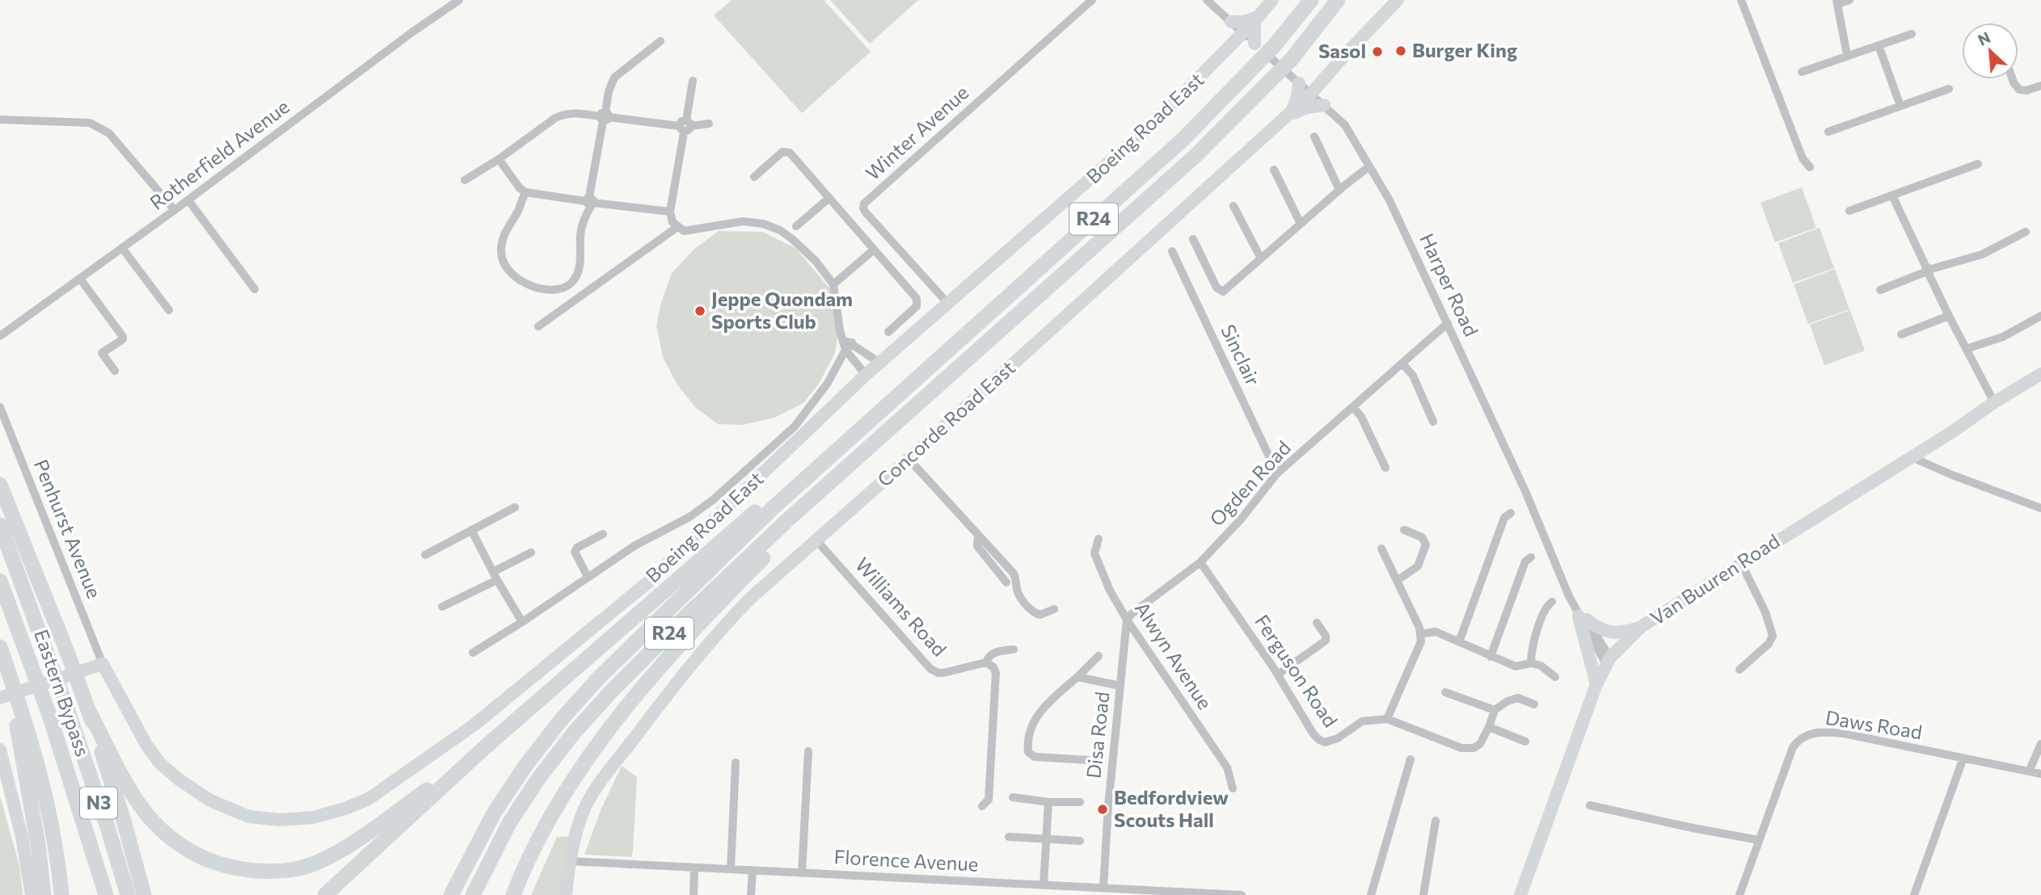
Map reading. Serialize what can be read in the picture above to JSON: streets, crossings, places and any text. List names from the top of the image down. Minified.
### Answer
{"streets":{"highway":["R24","Eastern Bypass","N3"],"main road":["Boeing Road East","Concorde Road East","Van Buuren Road"],"street":["Winter Avenue","Rotherfield Avenue","Harper Road","Sinclair","Ogden Road","Penhurst Avenue","Williams Road","Alwyn Avenue","Ferguson Road","Daws Road","Disa Road","Florence Avenue"]},"crossings":[["Boeing Road East","Winter Avenue"],["Boeing Road East","Harper Road"],["Boeing Road East","Penhurst Avenue"],["Harper Road","Concorde Road East"],["Harper Road","Ogden Road"],["Harper Road","Van Buuren Road"],["Sinclair","Ogden Road"],["Concorde Road East","Williams Road"],["Concorde Road East","Florence Avenue"],["Ogden Road","Alwyn Avenue"],["Ogden Road","Ferguson Road"],["Ogden Road","Disa Road"],["Alwyn Avenue","Disa Road"],["Disa Road","Florence Avenue"]],"places":["Burger King","Sasol","Jeppe Quondam Sports Club","Bedfordview Scouts Hall"],"north":"top left"}
